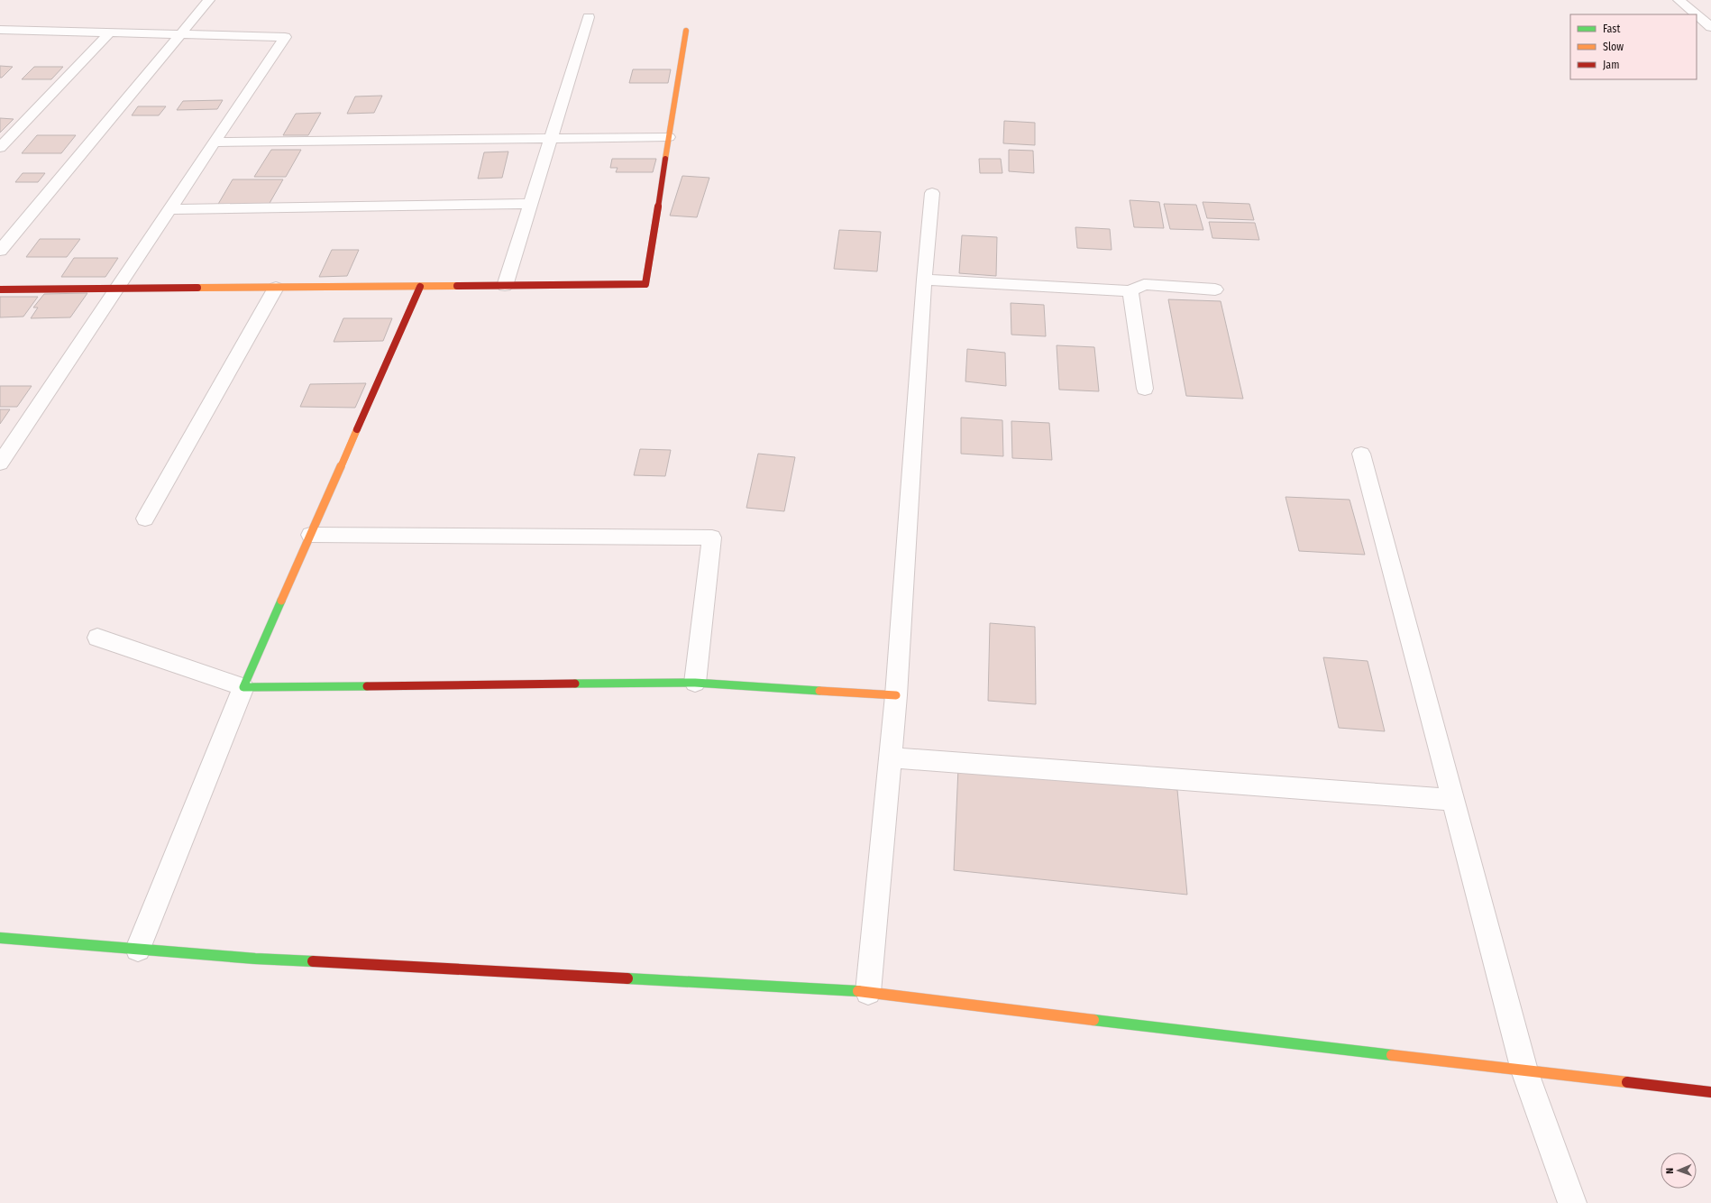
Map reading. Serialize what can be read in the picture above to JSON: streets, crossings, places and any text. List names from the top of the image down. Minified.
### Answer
{"legend":["Fast","Slow","Jam"],"north":"left"}
